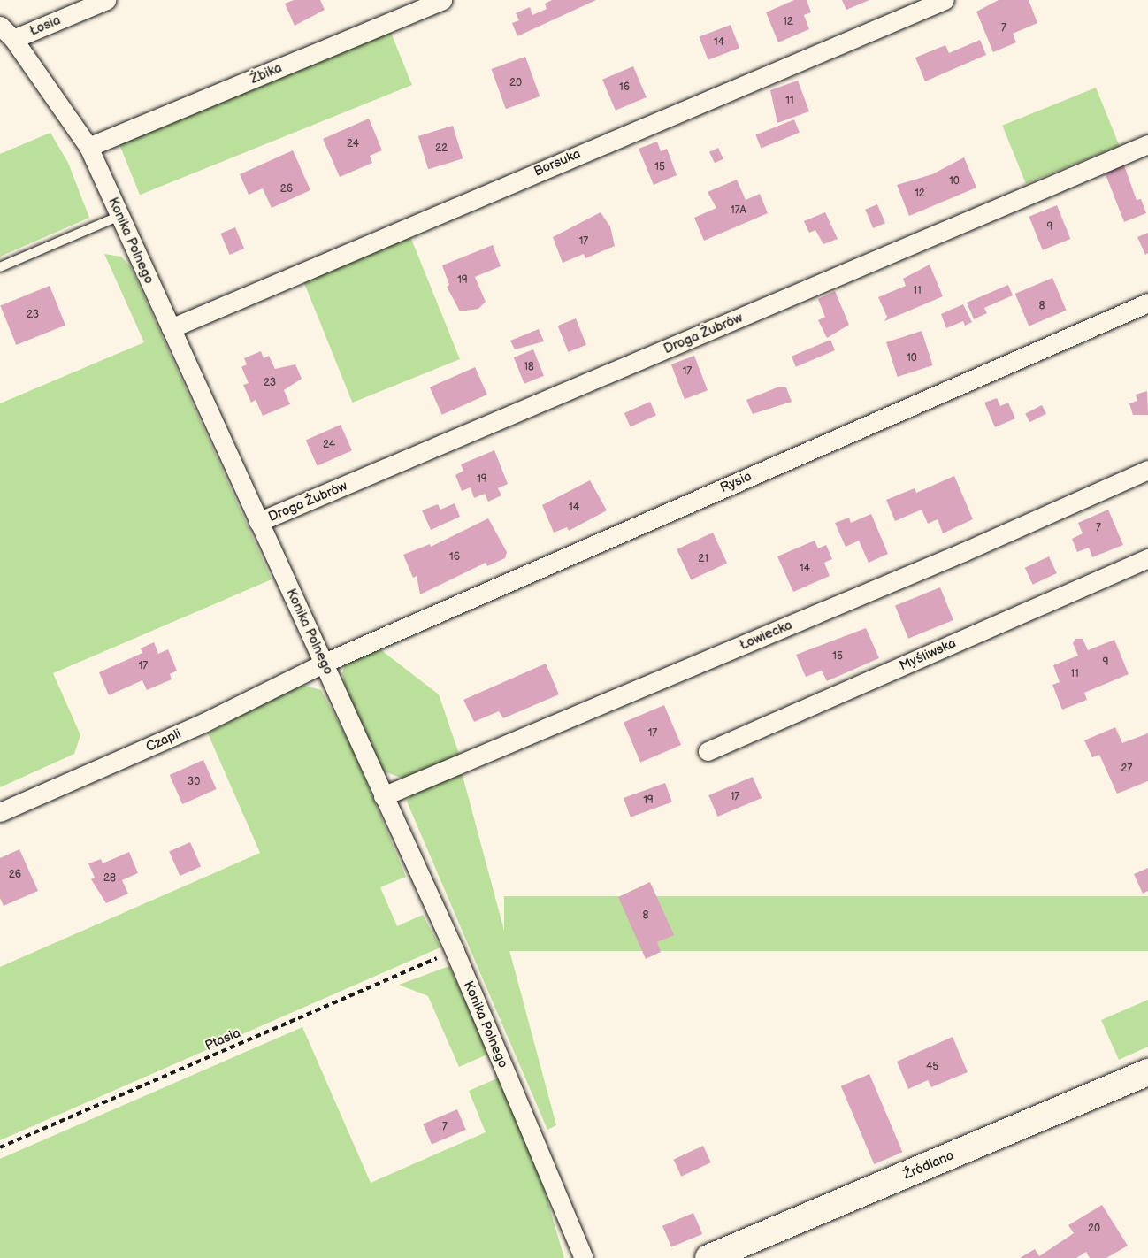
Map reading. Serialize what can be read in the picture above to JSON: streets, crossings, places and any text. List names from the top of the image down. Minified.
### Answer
{"streets":{"main road":["Źródlana"],"street":["Łosia","Żbika","Borsuka","Konika Polnego","Droga Żubrów","Rysia","Łowiecka","Myśliwska","Czapli"],"path":["Ptasia"]},"crossings":[["Łosia","Konika Polnego"],["Żbika","Konika Polnego"],["Borsuka","Konika Polnego"],["Konika Polnego","Droga Żubrów"],["Konika Polnego","Rysia"],["Konika Polnego","Łowiecka"],["Konika Polnego","Czapli"],["Konika Polnego","Ptasia"],["Rysia","Czapli"]],"house_numbers":["12","7","14","20","16","11","24","22","15","10","26","12","17A","9","17","19","11","8","23","10","18","17","23","24","19","14","7","16","21","14","15","9","17","11","17","27","30","17","19","26","28","8","45","7","20"]}
